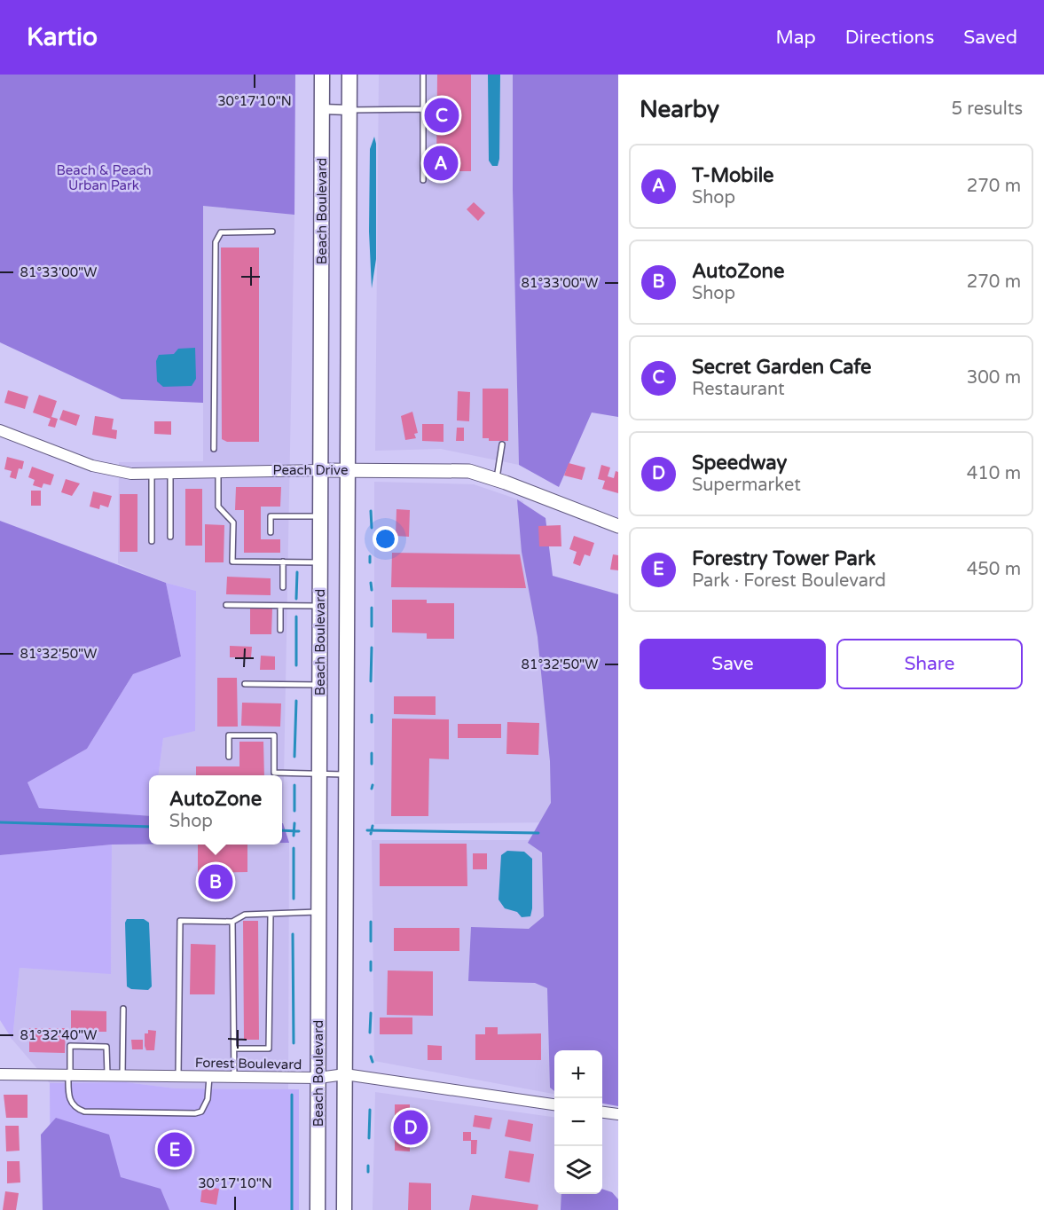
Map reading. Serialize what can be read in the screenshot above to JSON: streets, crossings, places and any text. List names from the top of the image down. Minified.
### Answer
{"streets":{"highway":["Beach Boulevard"],"main road":["Peach Drive"],"street":["Forest Boulevard"]},"crossings":[["Beach Boulevard","Peach Drive"],["Beach Boulevard","Forest Boulevard"]],"parks":["Beach & Peach Urban Park"],"page":{"header":"Kartio","nav":["Map","Directions","Saved"],"heading":["Nearby","5 results"],"pins":["C","A","B","D","E"],"list":[{"mark":"A","name":"T-Mobile","note":"Shop","value":"270 m"},{"mark":"B","name":"AutoZone","note":"Shop","value":"270 m"},{"mark":"C","name":"Secret Garden Cafe","note":"Restaurant","value":"300 m"},{"mark":"D","name":"Speedway","note":"Supermarket","value":"410 m"},{"mark":"E","name":"Forestry Tower Park","note":"Park · Forest Boulevard","value":"450 m"}],"buttons":["Save","Share"],"popup":["AutoZone","Shop"],"map_buttons":["+","−"]},"coordinates":["30°17'10\"N","81°33'00\"W","81°32'50\"W","81°32'40\"W"]}
